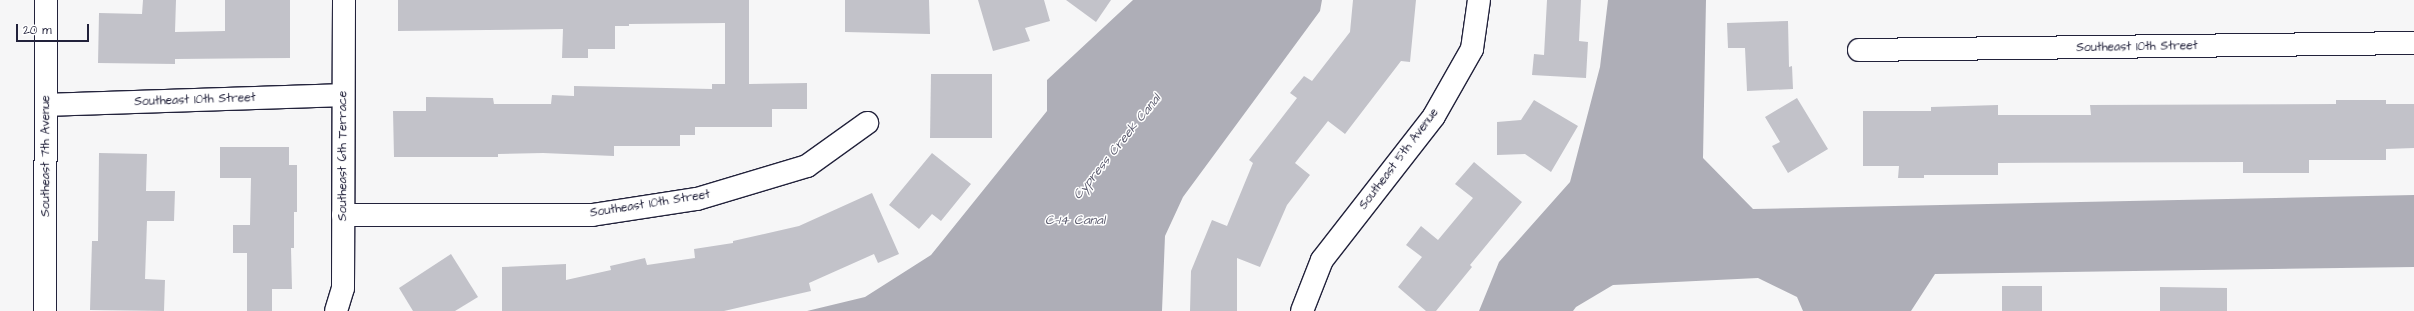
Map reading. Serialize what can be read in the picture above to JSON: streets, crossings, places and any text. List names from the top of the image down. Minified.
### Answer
{"streets":{"street":["Southeast 10th Street","Southeast 7th Avenue","Southeast 6th Terrace","Southeast 5th Avenue"]},"crossings":[["Southeast 10th Street","Southeast 7th Avenue"],["Southeast 10th Street","Southeast 6th Terrace"]],"water":["Cypress Creek Canal","C-14 Canal"],"scale_bar":"20 m"}
